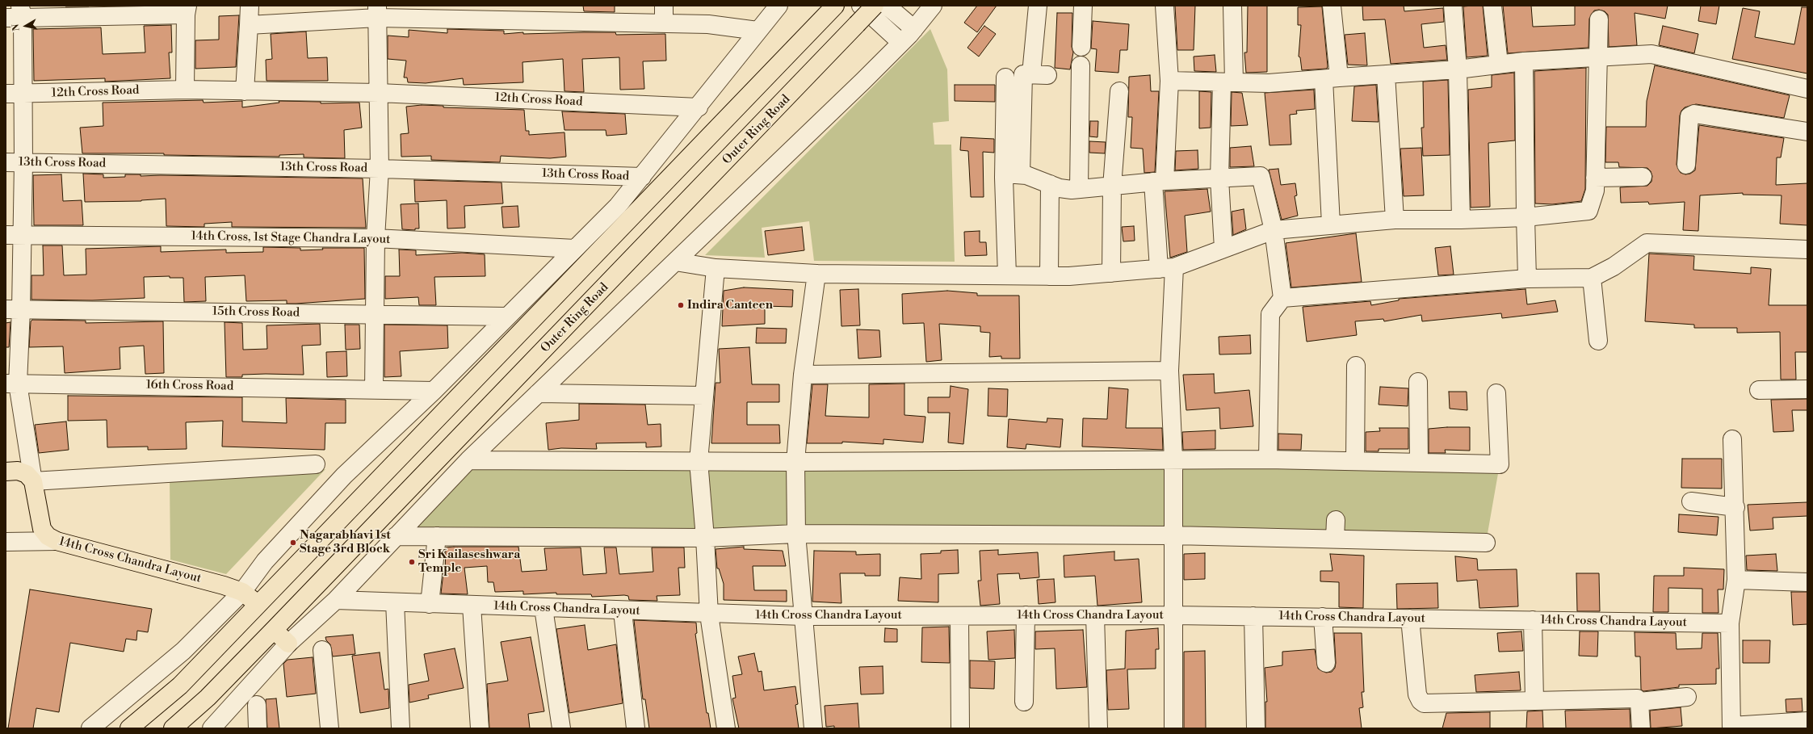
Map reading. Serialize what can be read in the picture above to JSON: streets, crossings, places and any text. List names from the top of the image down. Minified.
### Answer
{"streets":{"main road":["Outer Ring Road","14th Cross Chandra Layout"],"street":["12th Cross Road","13th Cross Road","14th Cross, 1st Stage Chandra Layout","15th Cross Road","16th Cross Road"]},"places":["Indira Canteen","Nagarabhavi 1st Stage 3rd Block","Sri Kailaseshwara Temple"],"north":"left"}
